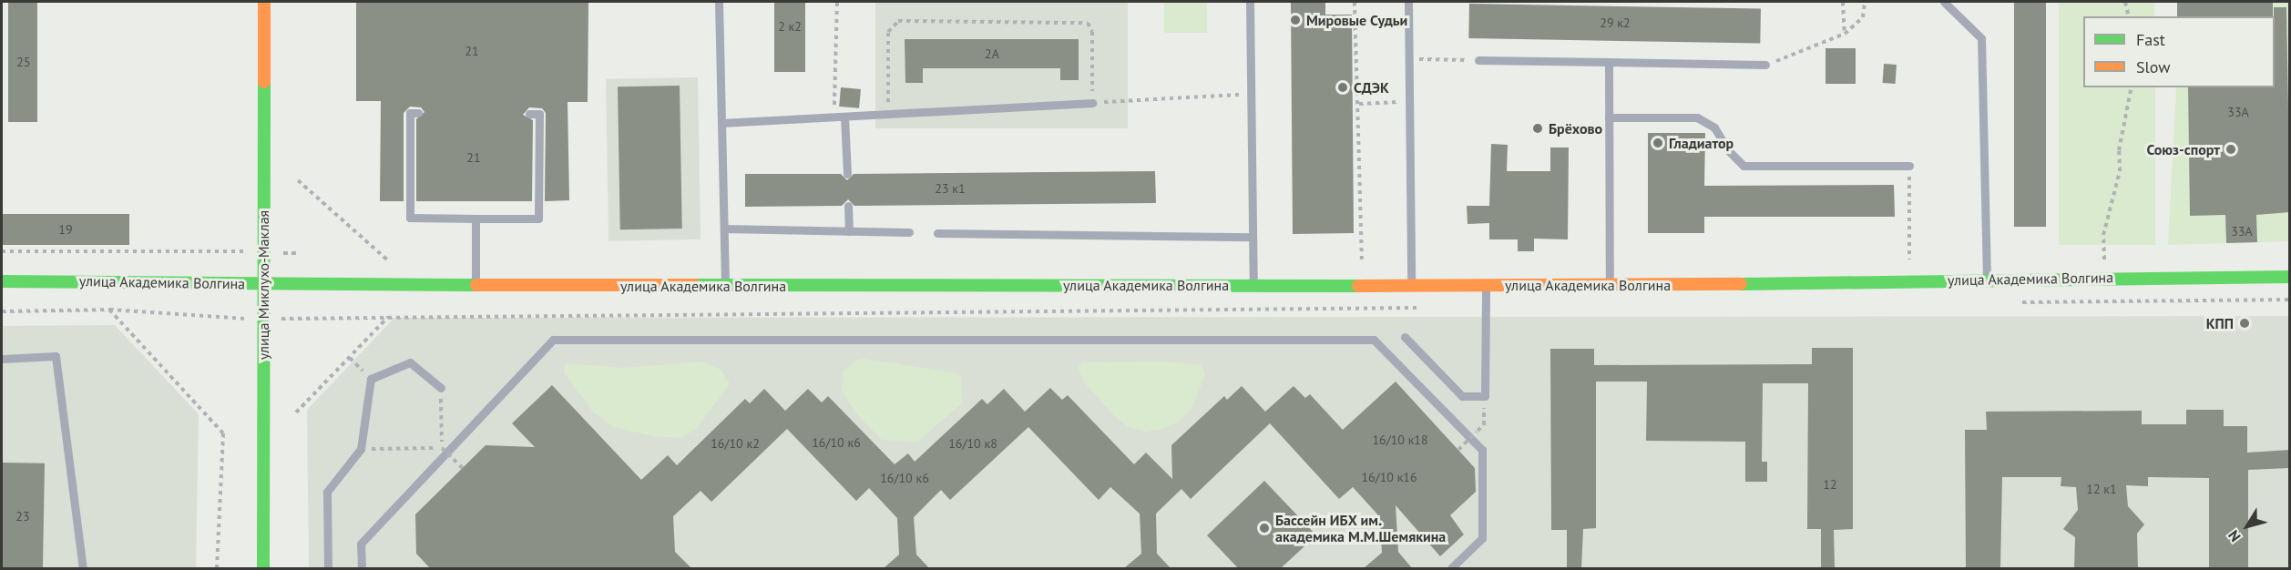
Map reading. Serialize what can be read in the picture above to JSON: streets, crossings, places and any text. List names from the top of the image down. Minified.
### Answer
{"streets":{"street":["улица Академика Волгина","улица Миклухо-Маклая"]},"crossings":[["улица Академика Волгина","улица Миклухо-Маклая"]],"places":["Мировые Судьи","СДЭК","Брёхово","Гладиатор","Союз-спорт","КПП","Бассейн ИБХ им. академика М.М.Шемякина"],"house_numbers":["29 к2","2 к2","21","2А","25","33А","21","23 к1","19","33А","16/10 к18","16/10 к6","16/10 к2","16/10 к8","16/10 к16","16/10 к6","12","12 к1","23"],"legend":["Fast","Slow"],"north":"bottom left"}
